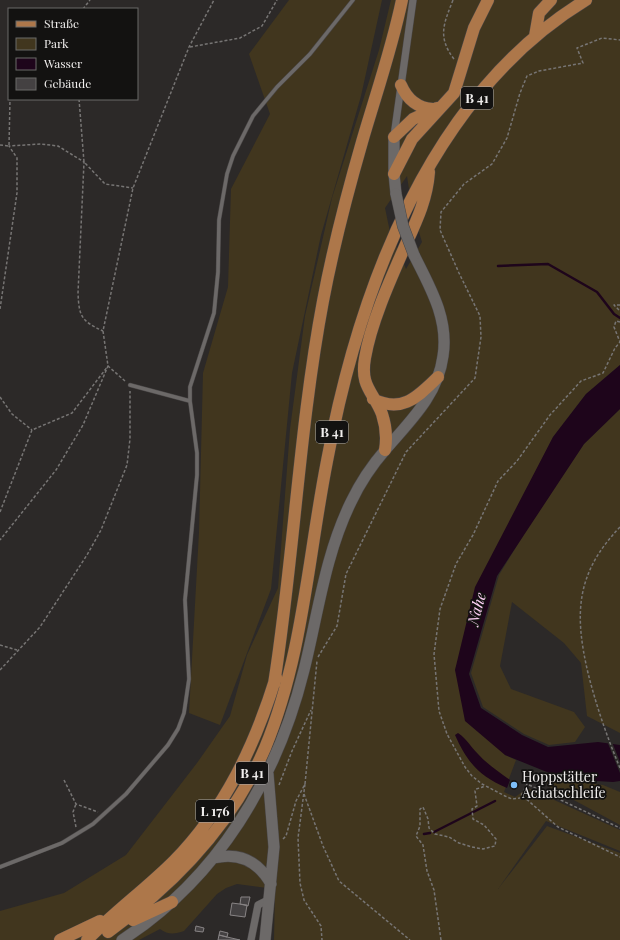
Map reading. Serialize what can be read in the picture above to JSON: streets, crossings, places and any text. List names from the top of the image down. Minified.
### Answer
{"streets":{"main road":["B 41","L 176"]},"crossings":[["B 41","L 176"]],"water":["Nahe"],"places":["Hoppstätter Achatschleife"],"legend":["Straße","Park","Wasser","Gebäude"]}
